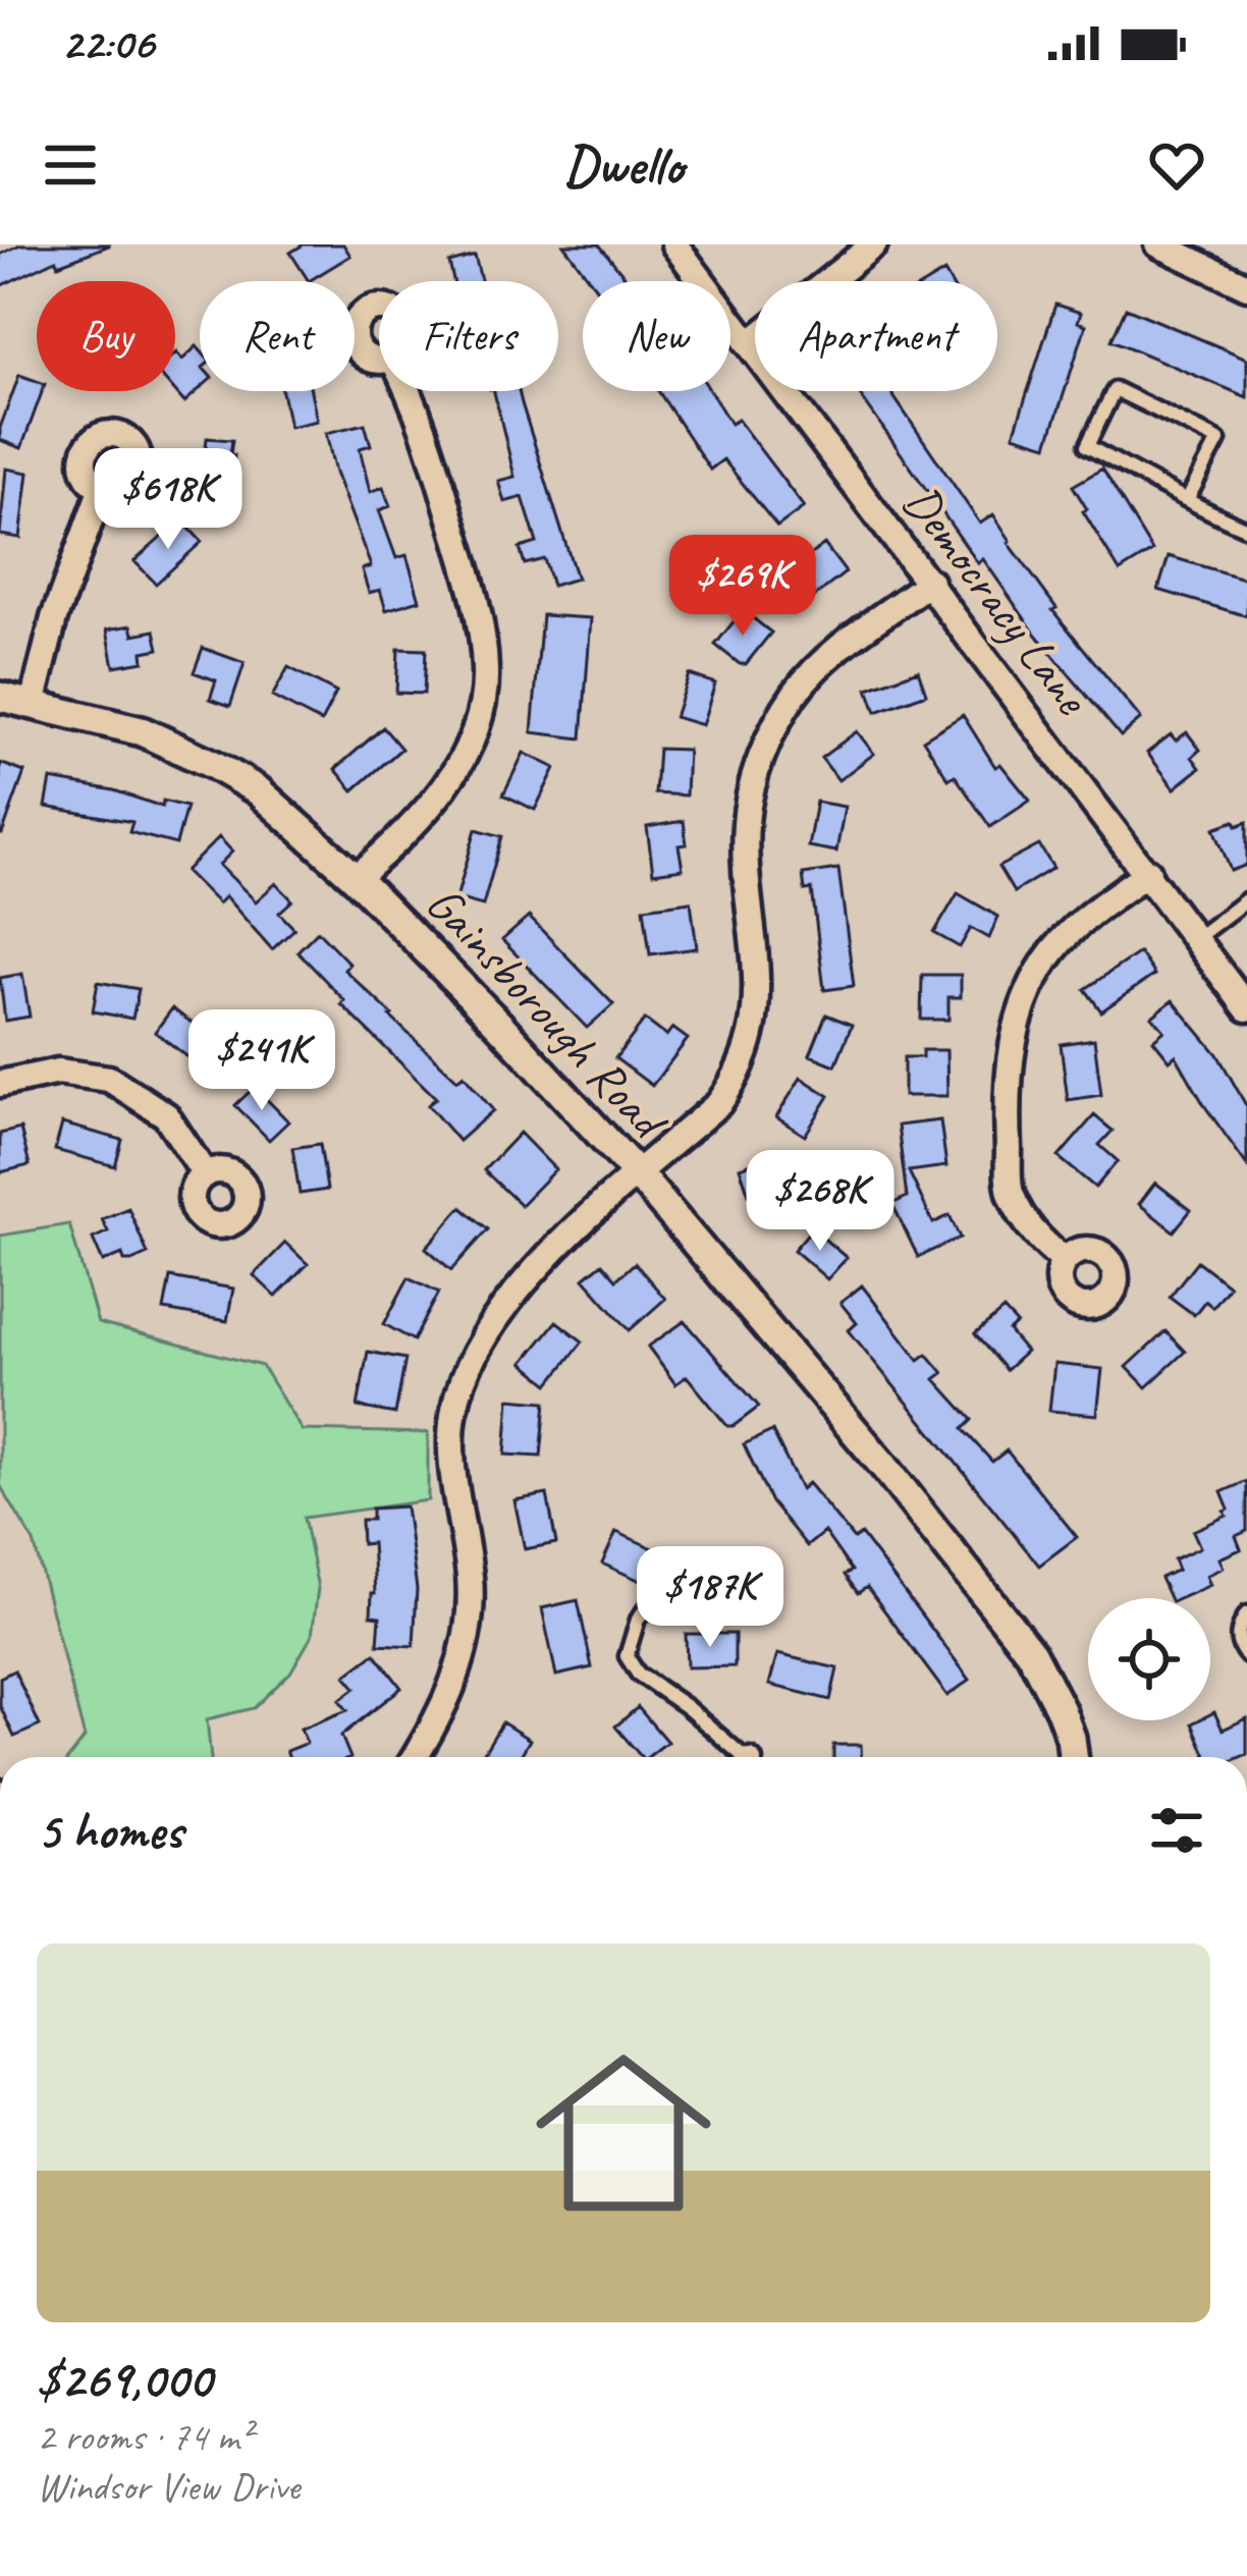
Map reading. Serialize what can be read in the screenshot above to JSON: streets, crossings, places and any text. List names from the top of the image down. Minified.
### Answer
{"streets":{"street":["Democracy Lane","Gainsborough Road"]},"page":{"status":"22:06","header":"Dwello","chip":["Buy","Rent","Filters","New","Apartment"],"price":["$618K","$269K","$241K","$268K","$187K"],"heading":"5 homes","list":[{"name":"$269,000","note":"2 rooms · 74 m² · Windsor View Drive"}]}}
